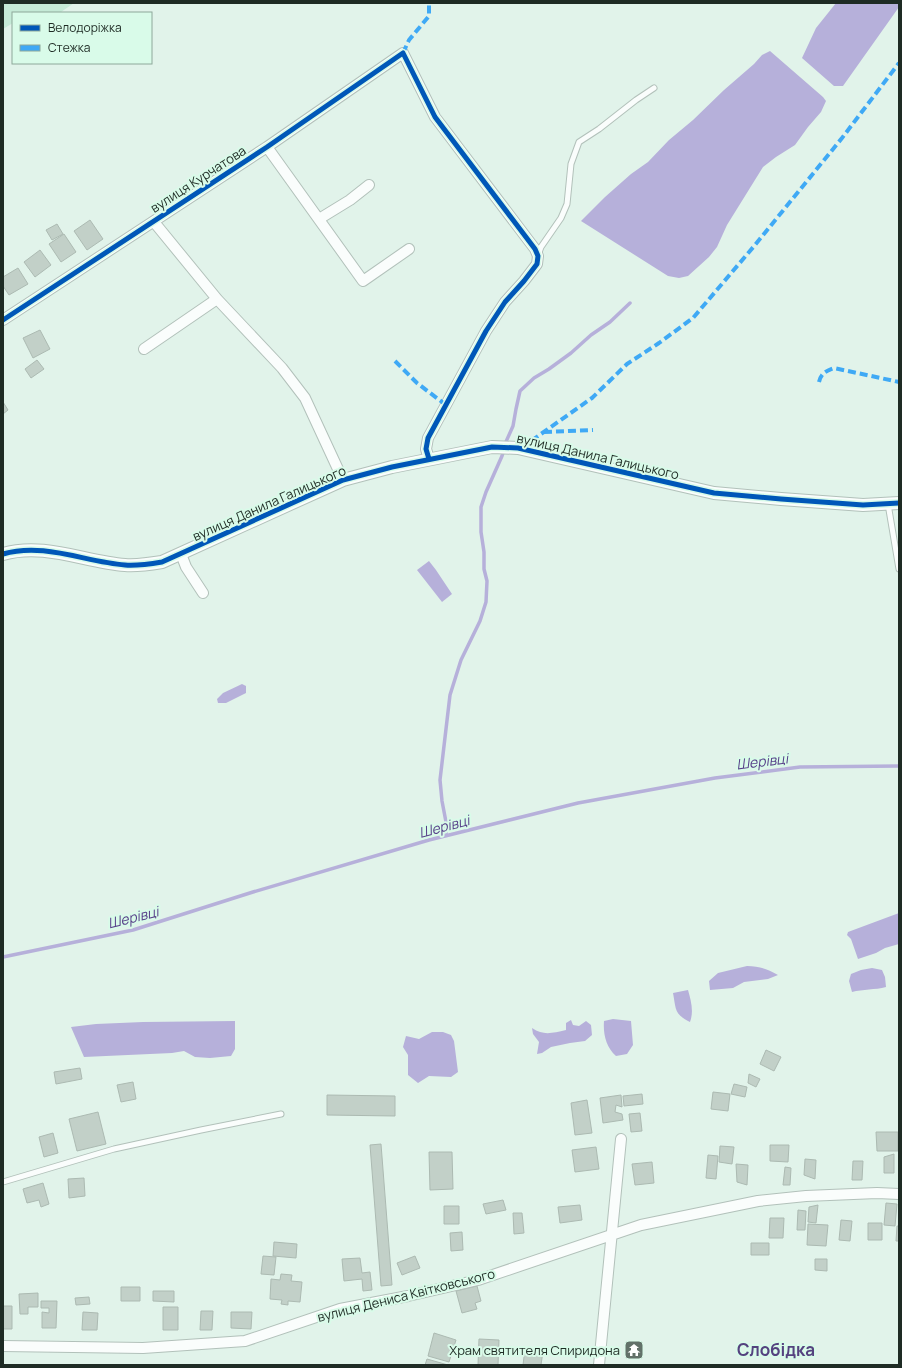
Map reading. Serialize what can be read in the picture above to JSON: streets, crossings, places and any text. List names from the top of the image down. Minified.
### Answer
{"streets":{"street":["вулиця Курчатова","вулиця Данила Галицького","вулиця Дениса Квітковського"]},"districts":["Слобідка"],"water":["Шерівці"],"places":{"temple":["Храм святителя Спиридона"]},"legend":["Велодоріжка","Стежка"]}
